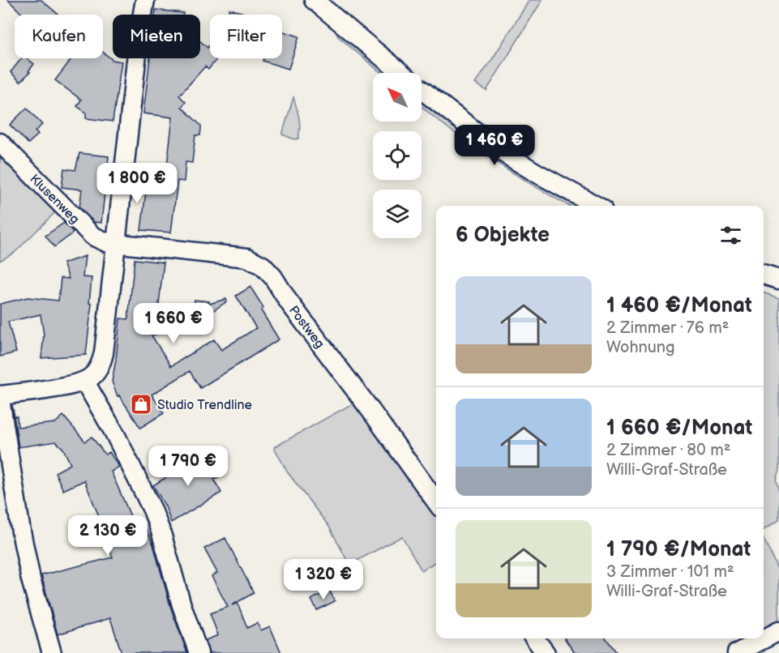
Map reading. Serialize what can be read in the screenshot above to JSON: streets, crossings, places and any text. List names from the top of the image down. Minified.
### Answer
{"streets":{"street":["Klusenweg","Postweg"]},"crossings":[["Klusenweg","Postweg"]],"places":{"shop":["Studio Trendline"]},"north":"top left","page":{"chip":["Kaufen","Mieten","Filter"],"price":["1 460 €","1 800 €","1 660 €","1 790 €","2 130 €","1 320 €"],"heading":"6 Objekte","list":[{"name":"1 460 €/Monat","note":"2 Zimmer · 76 m² · Wohnung"},{"name":"1 660 €/Monat","note":"2 Zimmer · 80 m² · Willi-Graf-Straße"},{"name":"1 790 €/Monat","note":"3 Zimmer · 101 m² · Willi-Graf-Straße"}]}}
